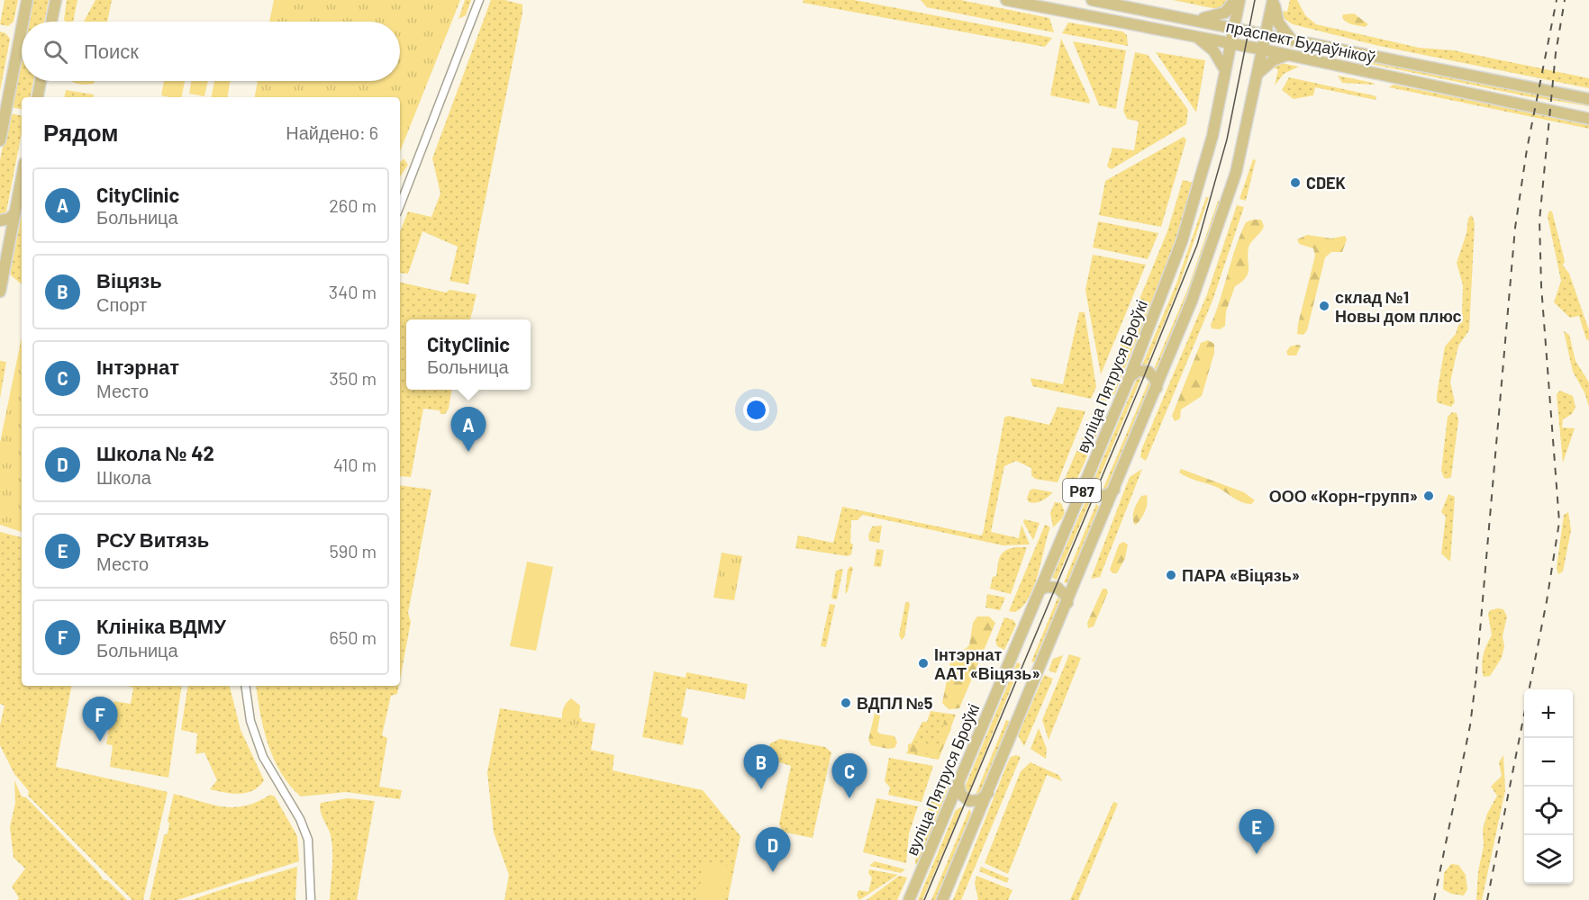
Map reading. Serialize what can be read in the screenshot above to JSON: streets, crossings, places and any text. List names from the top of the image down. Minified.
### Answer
{"streets":{"main road":["праспект Будаўнікоў","вуліца Пятруся Броўкі","Р87"]},"crossings":[["праспект Будаўнікоў","вуліца Пятруся Броўкі"],["праспект Будаўнікоў","Р87"]],"places":["CDEK","склад №1 Новы дом плюс","ООО «Корн-групп»","ПАРА «Віцязь»","Інтэрнат ААТ «Віцязь»","ВДПЛ №5"],"page":{"search":"Поиск","heading":["Рядом","Найдено: 6"],"list":[{"mark":"A","name":"CityClinic","note":"Больница","value":"260 m"},{"mark":"B","name":"Віцязь","note":"Спорт","value":"340 m"},{"mark":"C","name":"Інтэрнат","note":"Место","value":"350 m"},{"mark":"D","name":"Школа № 42","note":"Школа","value":"410 m"},{"mark":"E","name":"РСУ Витязь","note":"Место","value":"590 m"},{"mark":"F","name":"Клініка ВДМУ","note":"Больница","value":"650 m"}],"popup":["CityClinic","Больница"],"pins":["A","F","B","C","E","D"],"map_buttons":["+","−"]}}
